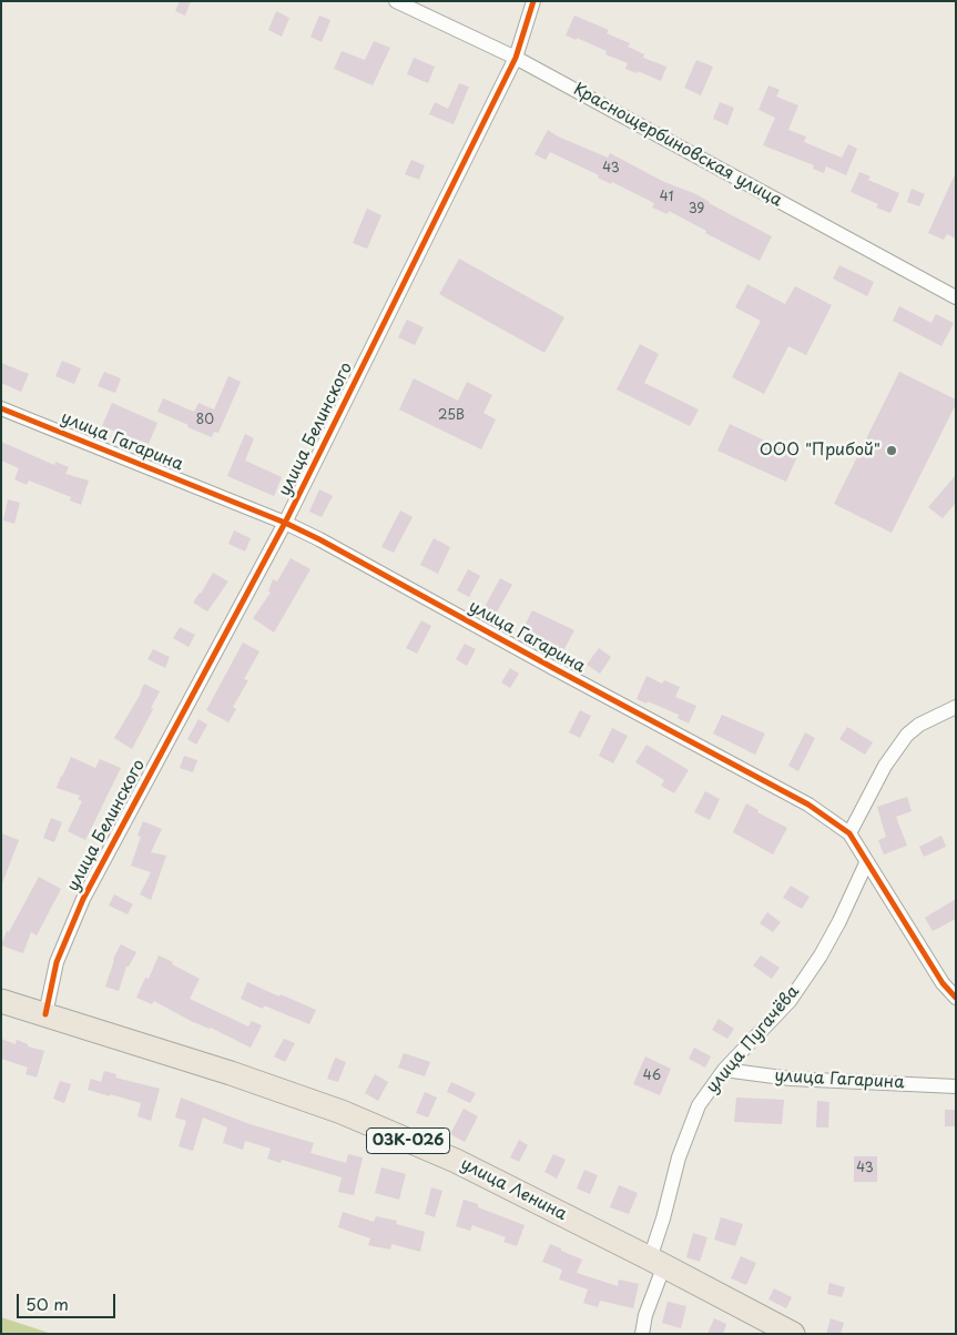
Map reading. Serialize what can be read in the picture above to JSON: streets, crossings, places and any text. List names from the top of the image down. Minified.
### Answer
{"streets":{"main road":["03К-026","улица Ленина"],"street":["Краснощербиновская улица","улица Белинского","улица Гагарина","улица Пугачёва"]},"crossings":[["Краснощербиновская улица","улица Белинского"],["улица Белинского","улица Гагарина"],["улица Белинского","улица Ленина"],["улица Гагарина","улица Пугачёва"],["улица Пугачёва","улица Ленина"]],"places":["ООО \"Прибой\""],"house_numbers":["43","41","39","25В","80","46","43"],"scale_bar":"50 m"}
